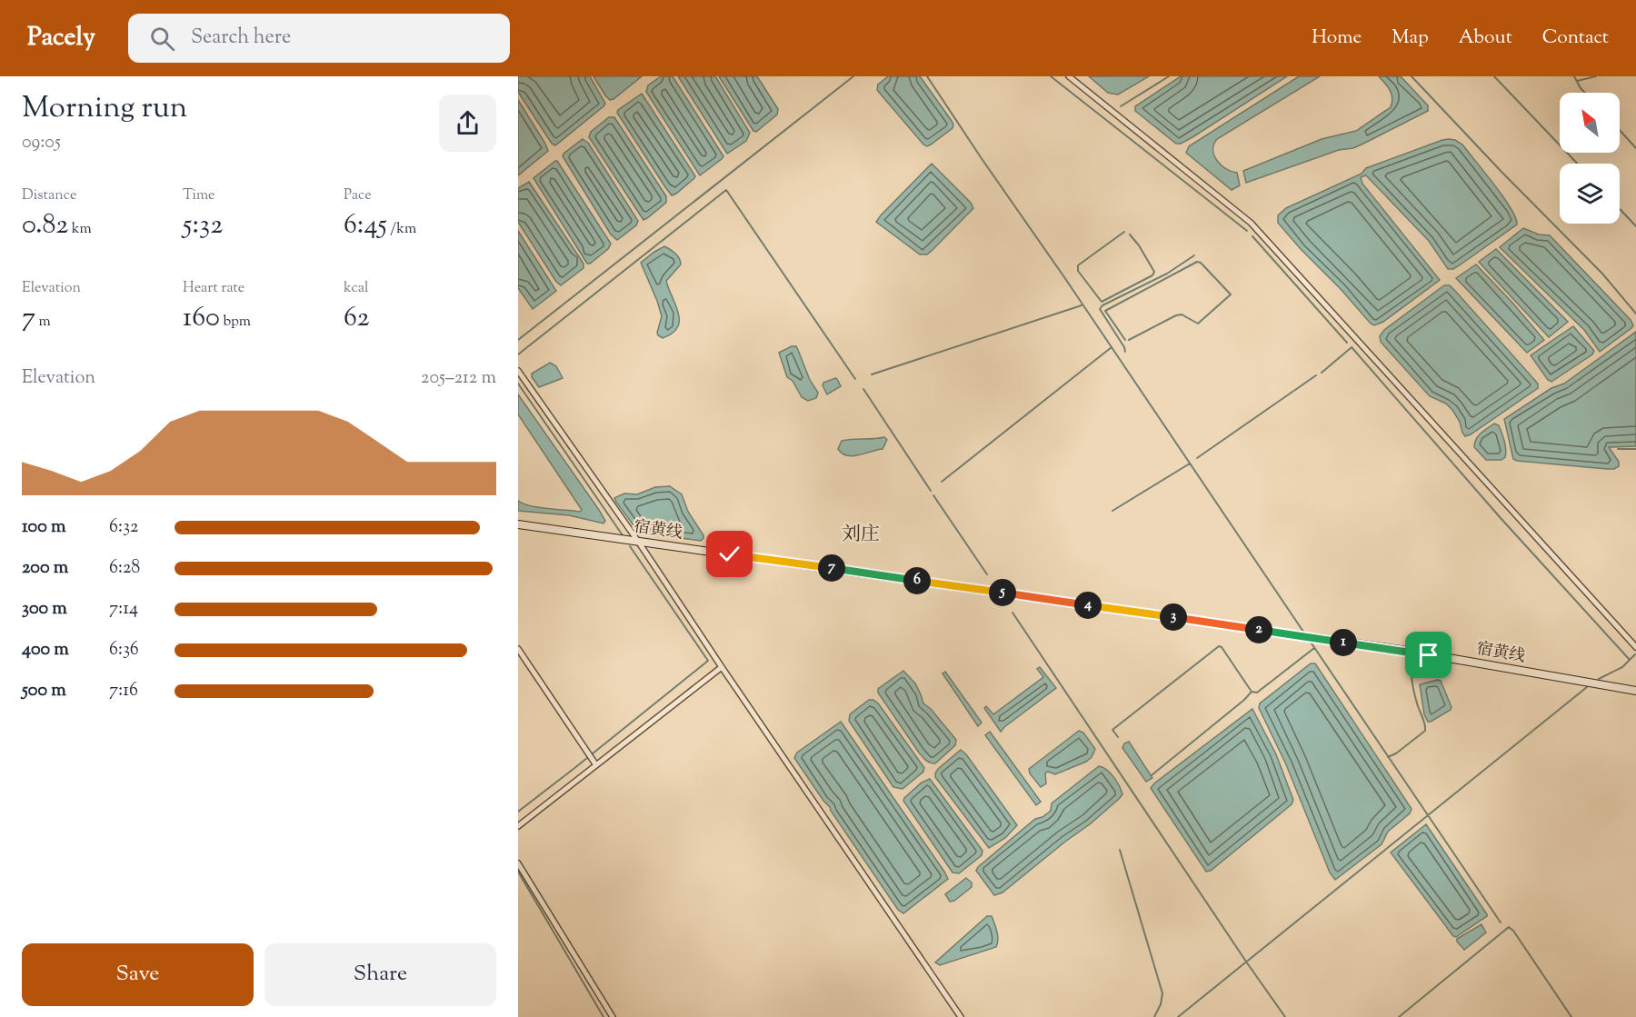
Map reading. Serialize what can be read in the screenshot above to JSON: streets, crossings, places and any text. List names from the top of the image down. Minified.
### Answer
{"streets":{"main road":["宿黄线"]},"districts":["刘庄"],"north":"top left","page":{"header":"Pacely","search":"Search here","nav":["Home","Map","About","Contact"],"heading":["Morning run","09:05"],"stats":[["Distance","0.82 km"],["Time","5:32"],["Pace","6:45 /km"],["Elevation","7 m"],["Heart rate","160 bpm"],["kcal","62"]],"chart":["Elevation","205–212 m"],"list":[{"name":"100 m","note":"6:32"},{"name":"200 m","note":"6:28"},{"name":"300 m","note":"7:14"},{"name":"400 m","note":"6:36"},{"name":"500 m","note":"7:16"}],"pins":["7","6","5","4","3","2","1"],"buttons":["Save","Share"]}}
